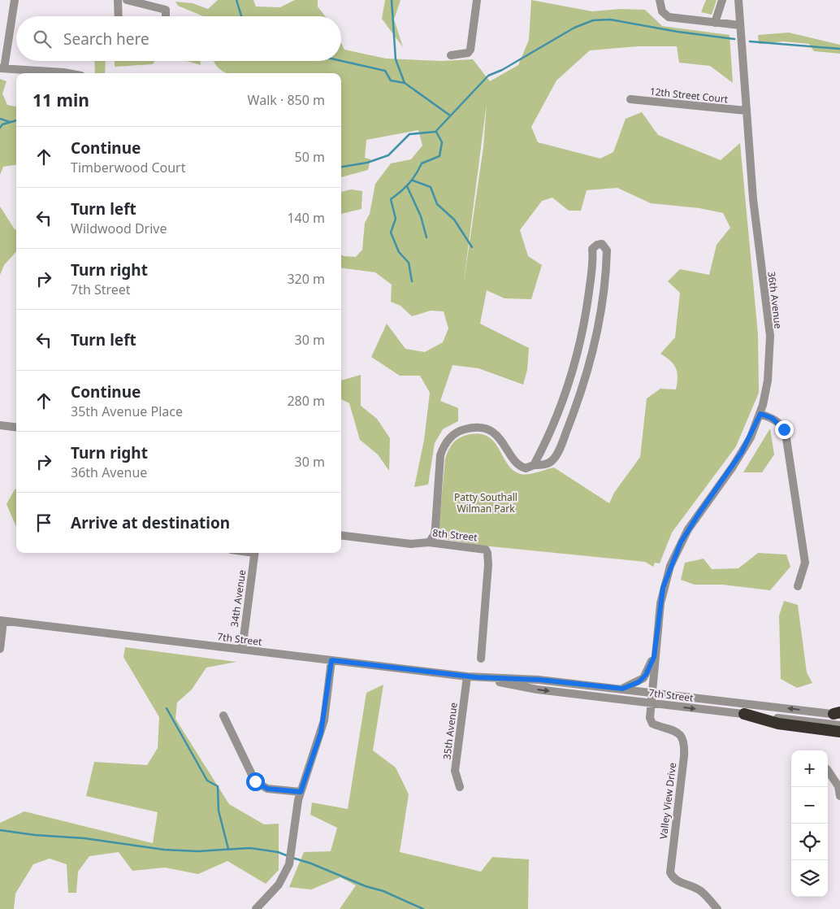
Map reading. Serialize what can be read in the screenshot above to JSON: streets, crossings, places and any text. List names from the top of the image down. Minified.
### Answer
{"streets":{"street":["12th Street Court","36th Avenue","8th Street","34th Avenue","7th Street","35th Avenue","Valley View Drive"]},"crossings":[["12th Street Court","36th Avenue"],["36th Avenue","Valley View Drive"],["34th Avenue","7th Street"],["7th Street","35th Avenue"],["7th Street","Valley View Drive"]],"parks":["Patty Southall Wilman Park"],"page":{"search":"Search here","heading":["11 min","Walk · 850 m"],"list":[["Continue","Timberwood Court","50 m"],["Turn left","Wildwood Drive","140 m"],["Turn right","7th Street","320 m"],["Turn left","30 m"],["Continue","35th Avenue Place","280 m"],["Turn right","36th Avenue","30 m"],"Arrive at destination"],"map_buttons":["+","−"]}}
